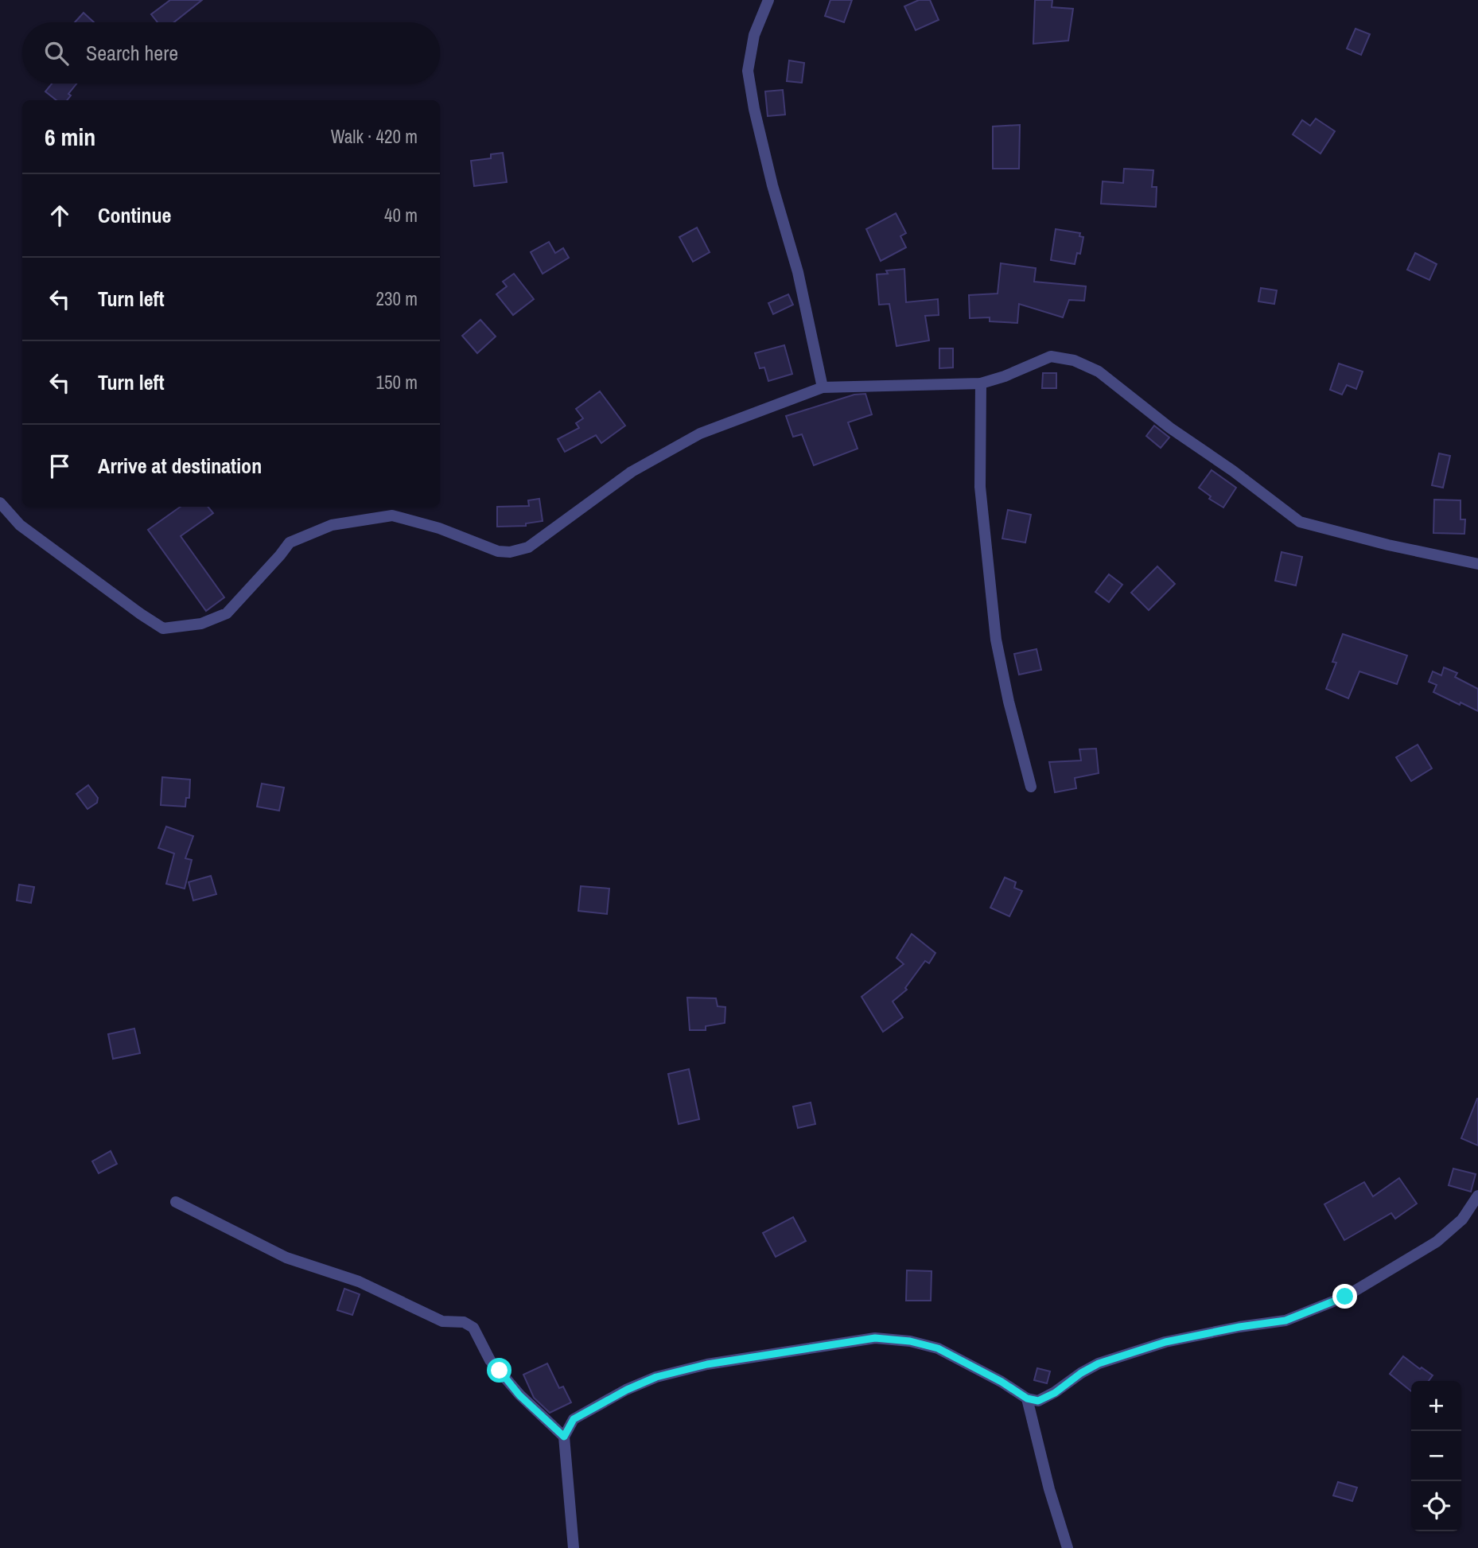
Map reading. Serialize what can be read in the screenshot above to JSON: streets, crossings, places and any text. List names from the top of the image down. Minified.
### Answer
{"page":{"search":"Search here","heading":["6 min","Walk · 420 m"],"list":[["Continue","40 m"],["Turn left","230 m"],["Turn left","150 m"],"Arrive at destination"],"map_buttons":["+","−"]}}
